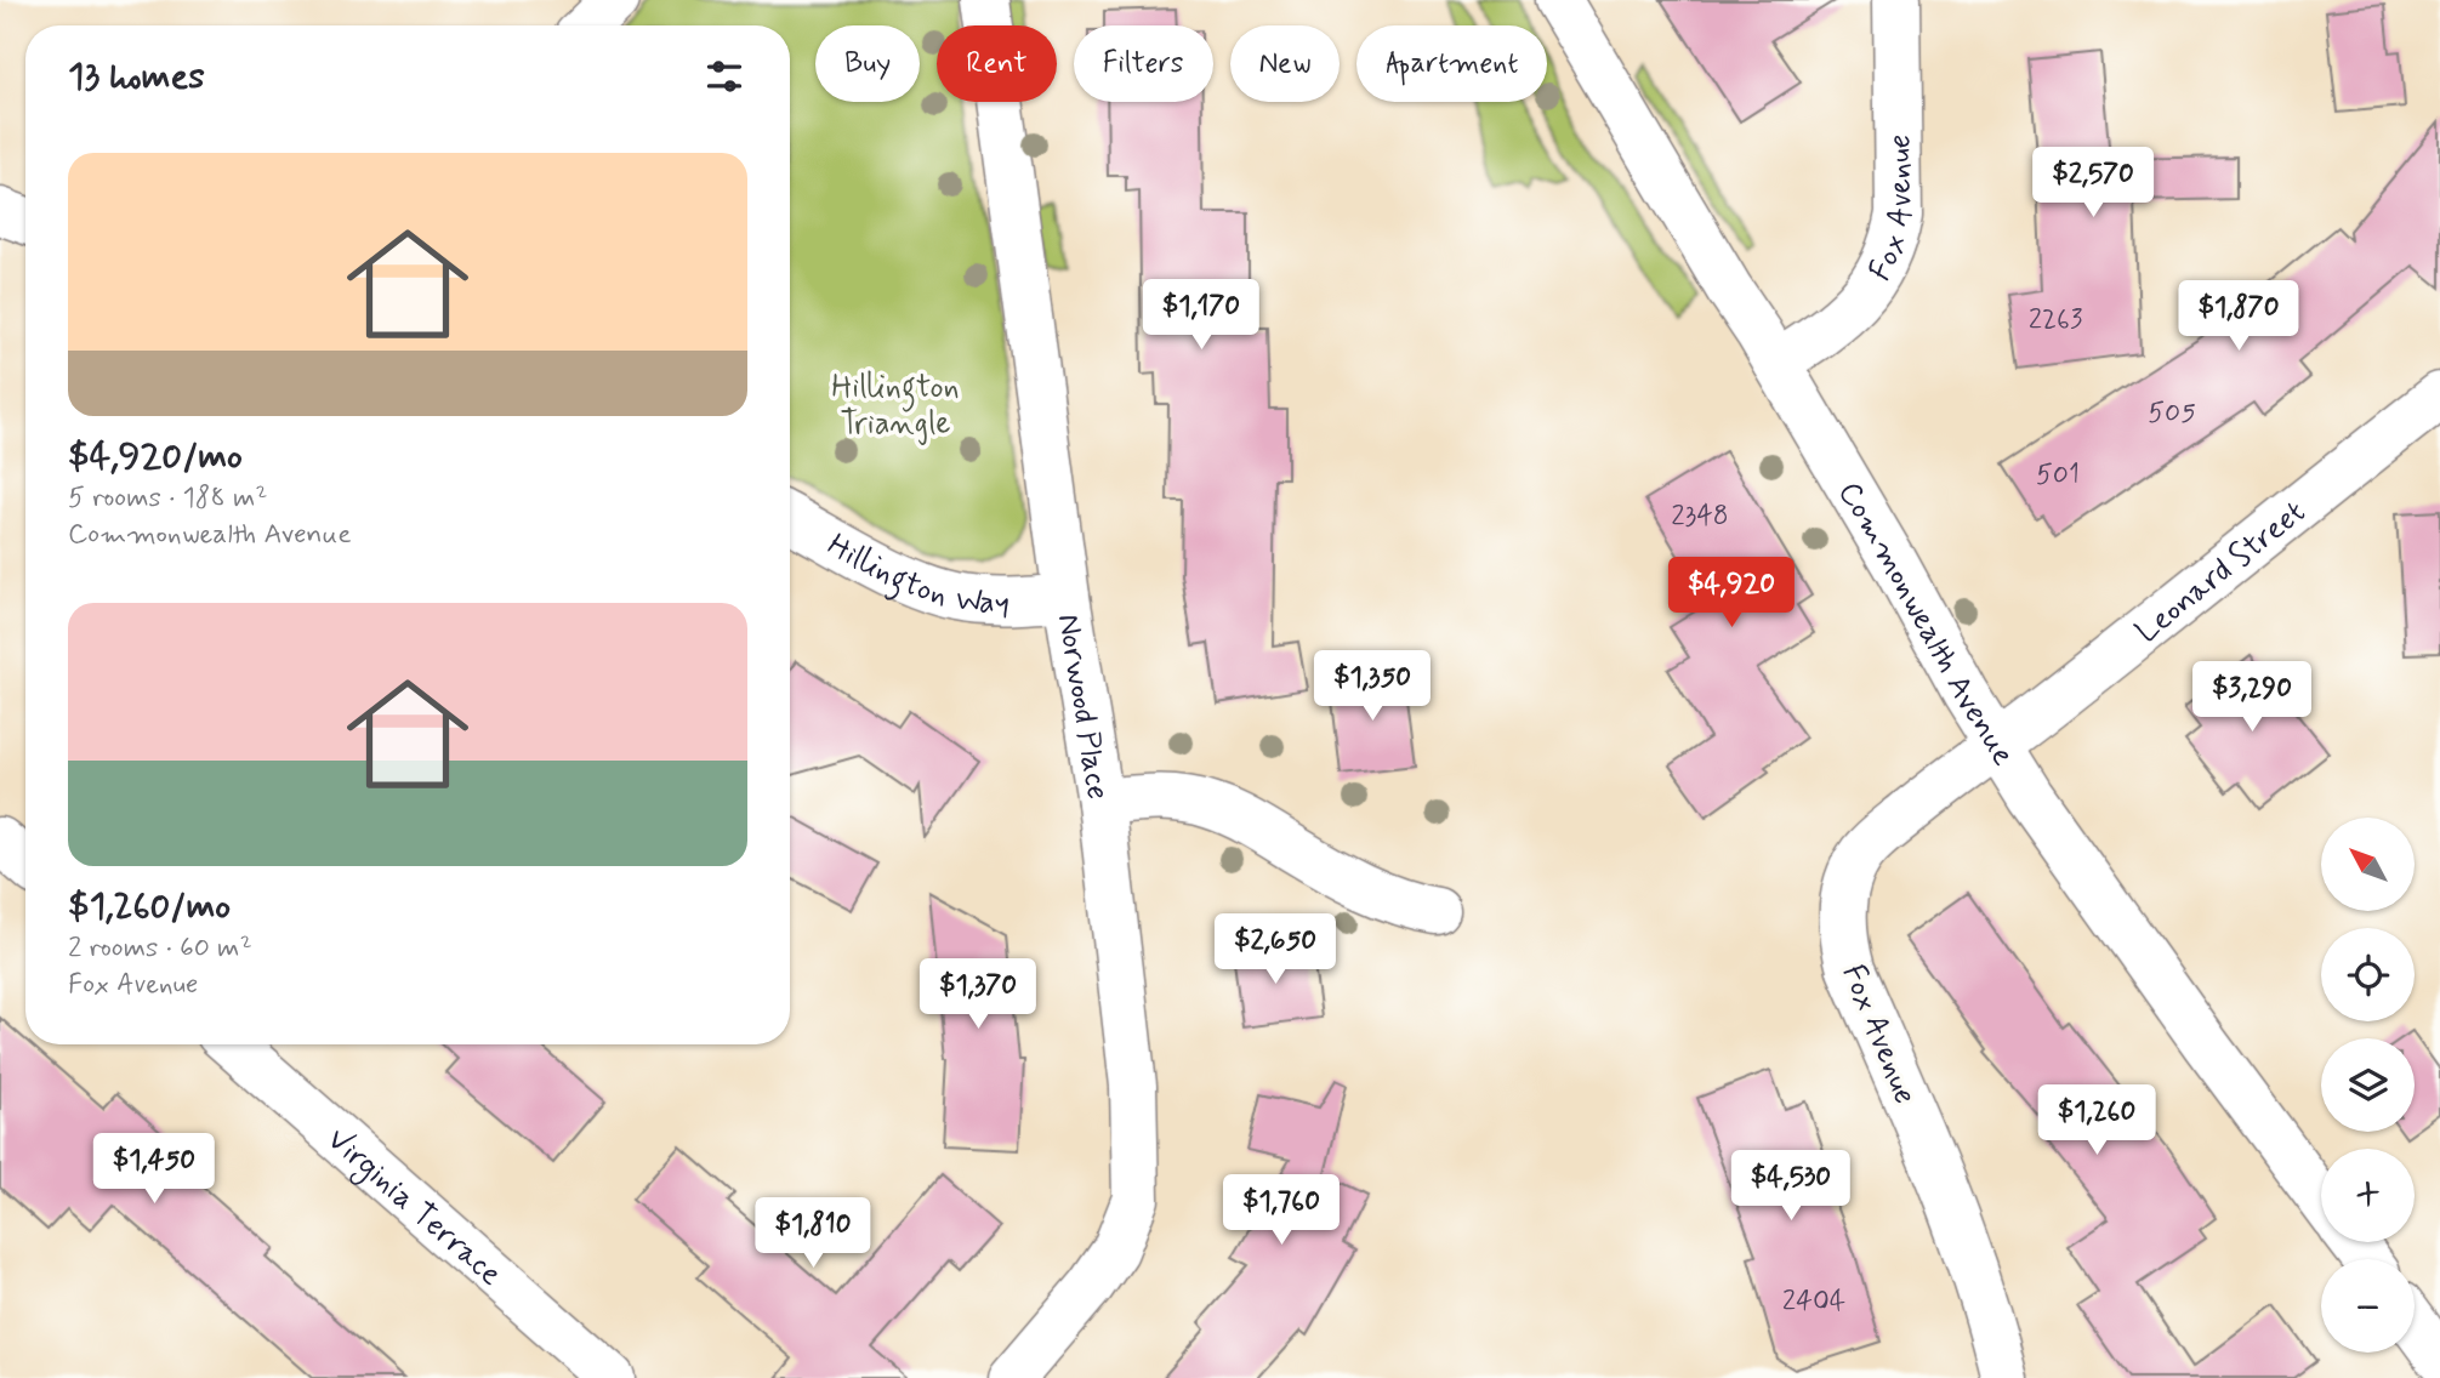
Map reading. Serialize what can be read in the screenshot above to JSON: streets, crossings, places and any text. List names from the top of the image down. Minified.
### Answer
{"streets":{"street":["Fox Avenue","Hillington Way","Leonard Street","Commonwealth Avenue","Norwood Place","Virginia Terrace"]},"crossings":[["Fox Avenue","Leonard Street"],["Fox Avenue","Commonwealth Avenue"],["Hillington Way","Norwood Place"],["Leonard Street","Commonwealth Avenue"]],"parks":["Hillington Triangle"],"house_numbers":["2263","505","501","2348","2404"],"north":"top left","page":{"chip":["Buy","Rent","Filters","New","Apartment"],"heading":"13 homes","list":[{"name":"$4,920/mo","note":"5 rooms · 188 m² · Commonwealth Avenue"},{"name":"$1,260/mo","note":"2 rooms · 60 m² · Fox Avenue"}],"price":["$2,570","$1,170","$1,870","$4,920","$1,350","$3,290","$2,650","$1,370","$1,260","$1,450","$4,530","$1,760","$1,810"],"map_buttons":["+","−"]}}
